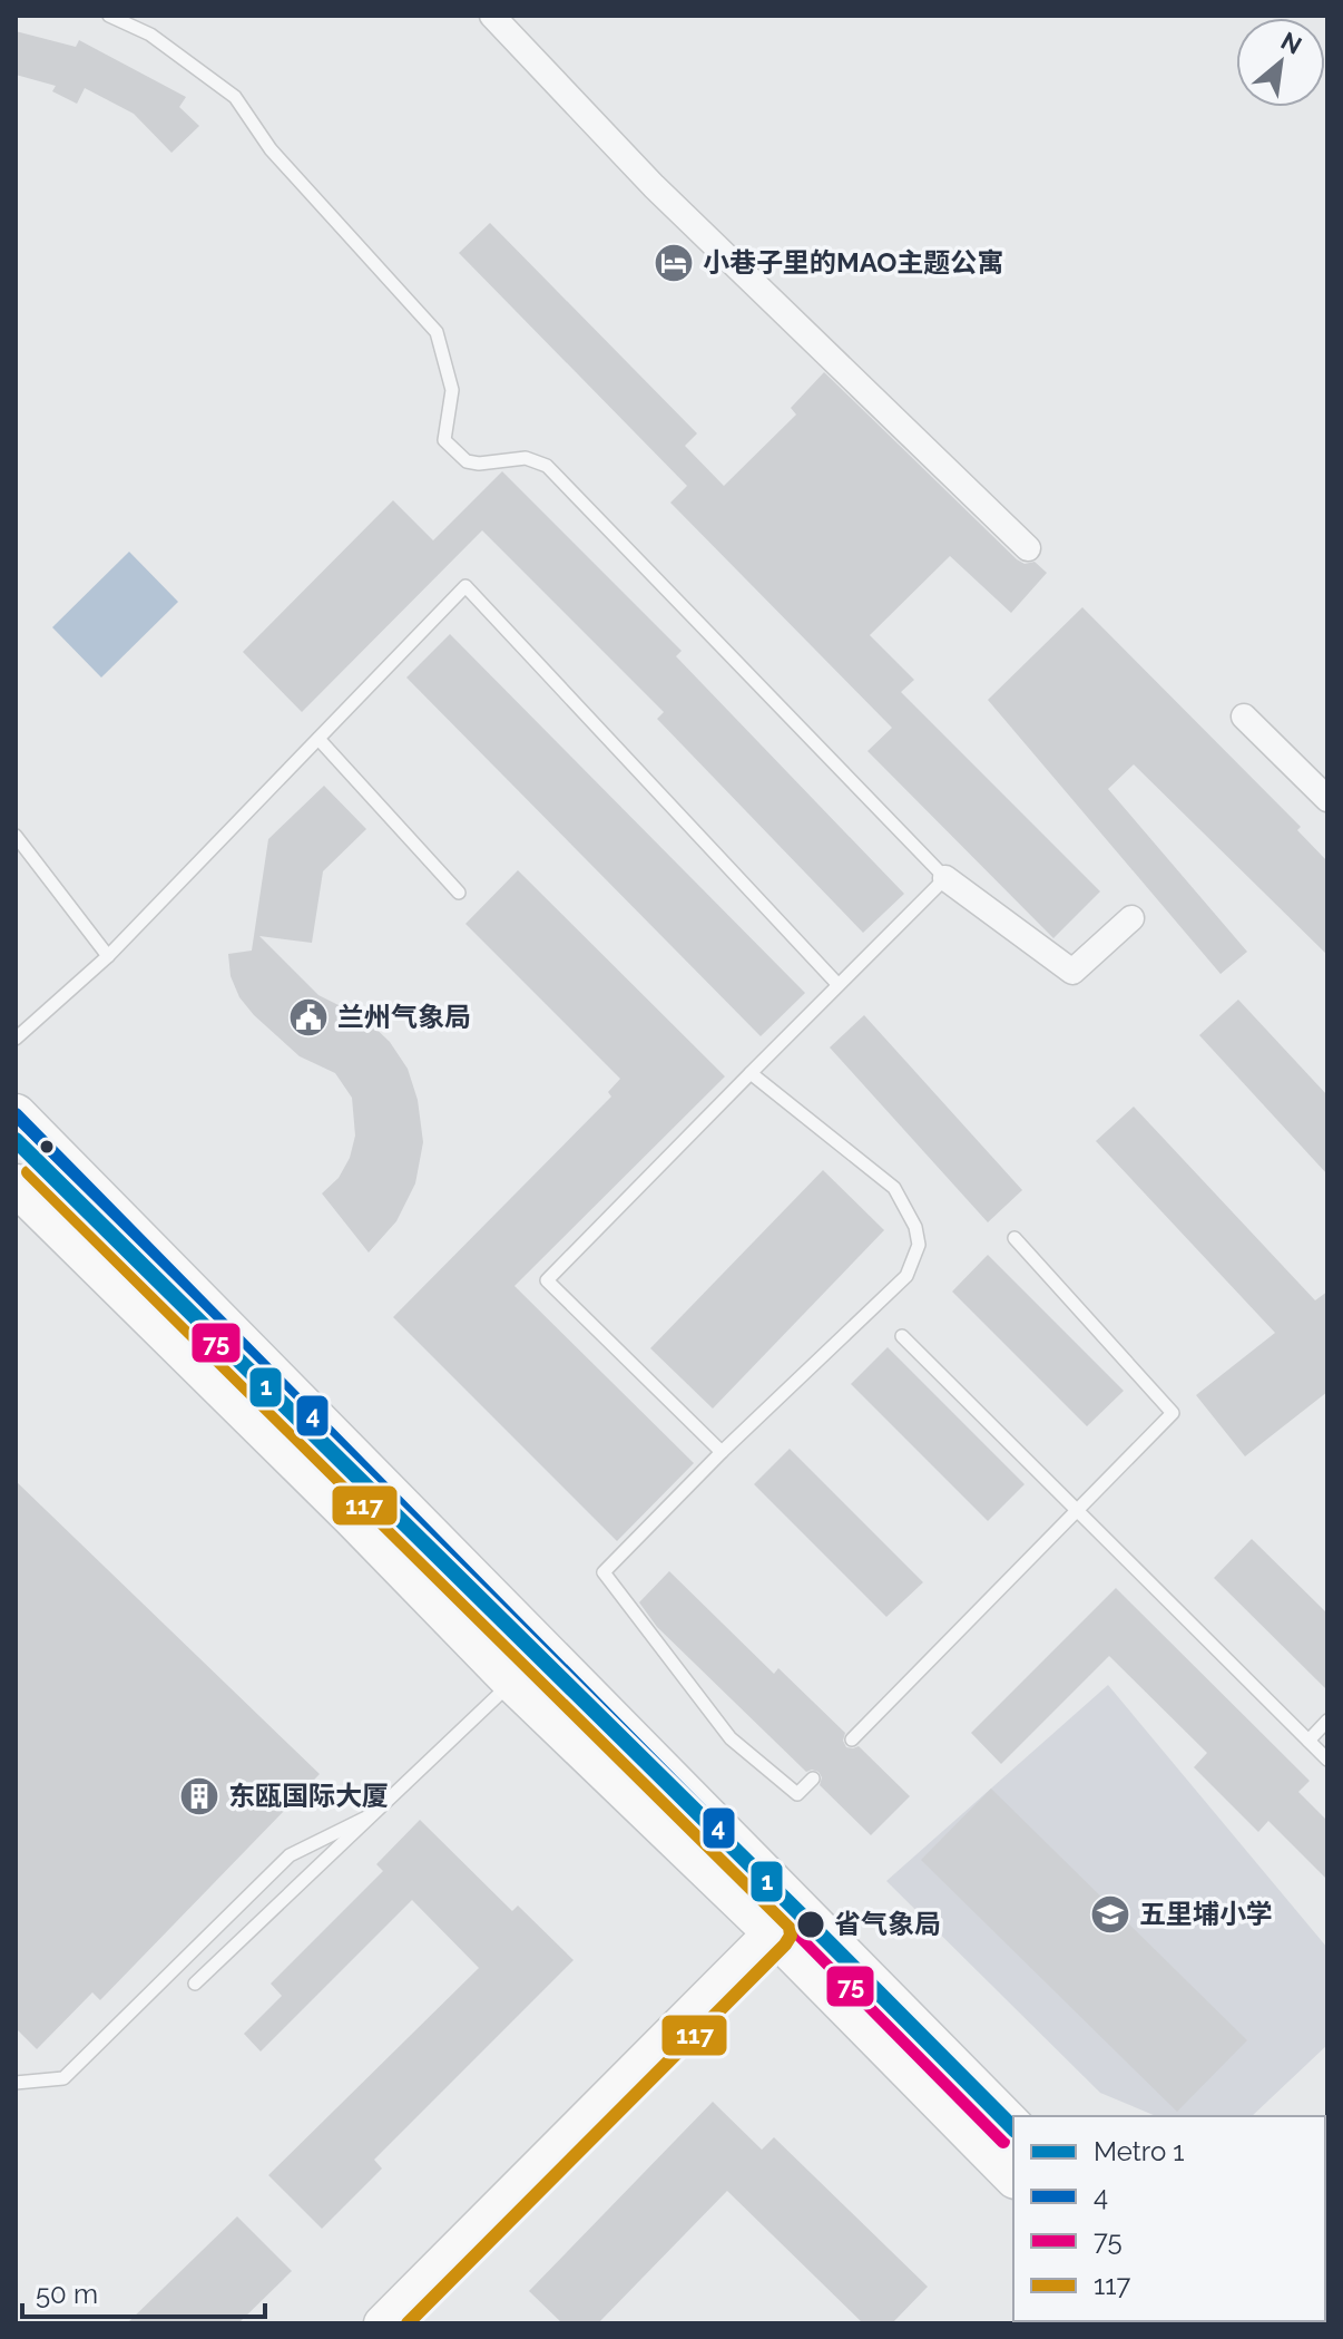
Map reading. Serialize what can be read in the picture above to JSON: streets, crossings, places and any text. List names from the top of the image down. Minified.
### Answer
{"places":{"hotel":["小巷子里的MAO主题公寓"],"public building":["兰州气象局"],"building":["东瓯国际大厦"],"school or university":["五里埔小学"],"other":["省气象局"]},"lines":["transit line 4","metro line 1","transit line 75","transit line 117"],"legend":["Metro 1","4","75","117"],"scale_bar":"50 m","north":"top right"}
